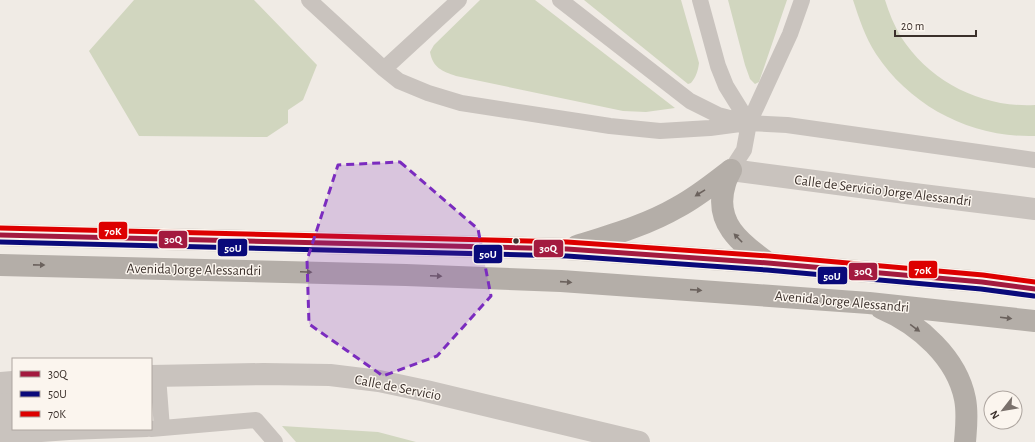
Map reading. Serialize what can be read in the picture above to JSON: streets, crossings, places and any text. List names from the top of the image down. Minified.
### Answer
{"streets":{"highway":["Avenida Jorge Alessandri"],"street":["Calle de Servicio Jorge Alessandri","Calle de Servicio"]},"lines":["transit line 70K","transit line 30Q","transit line 50U"],"legend":["30Q","50U","70K"],"scale_bar":"20 m","north":"bottom left"}
